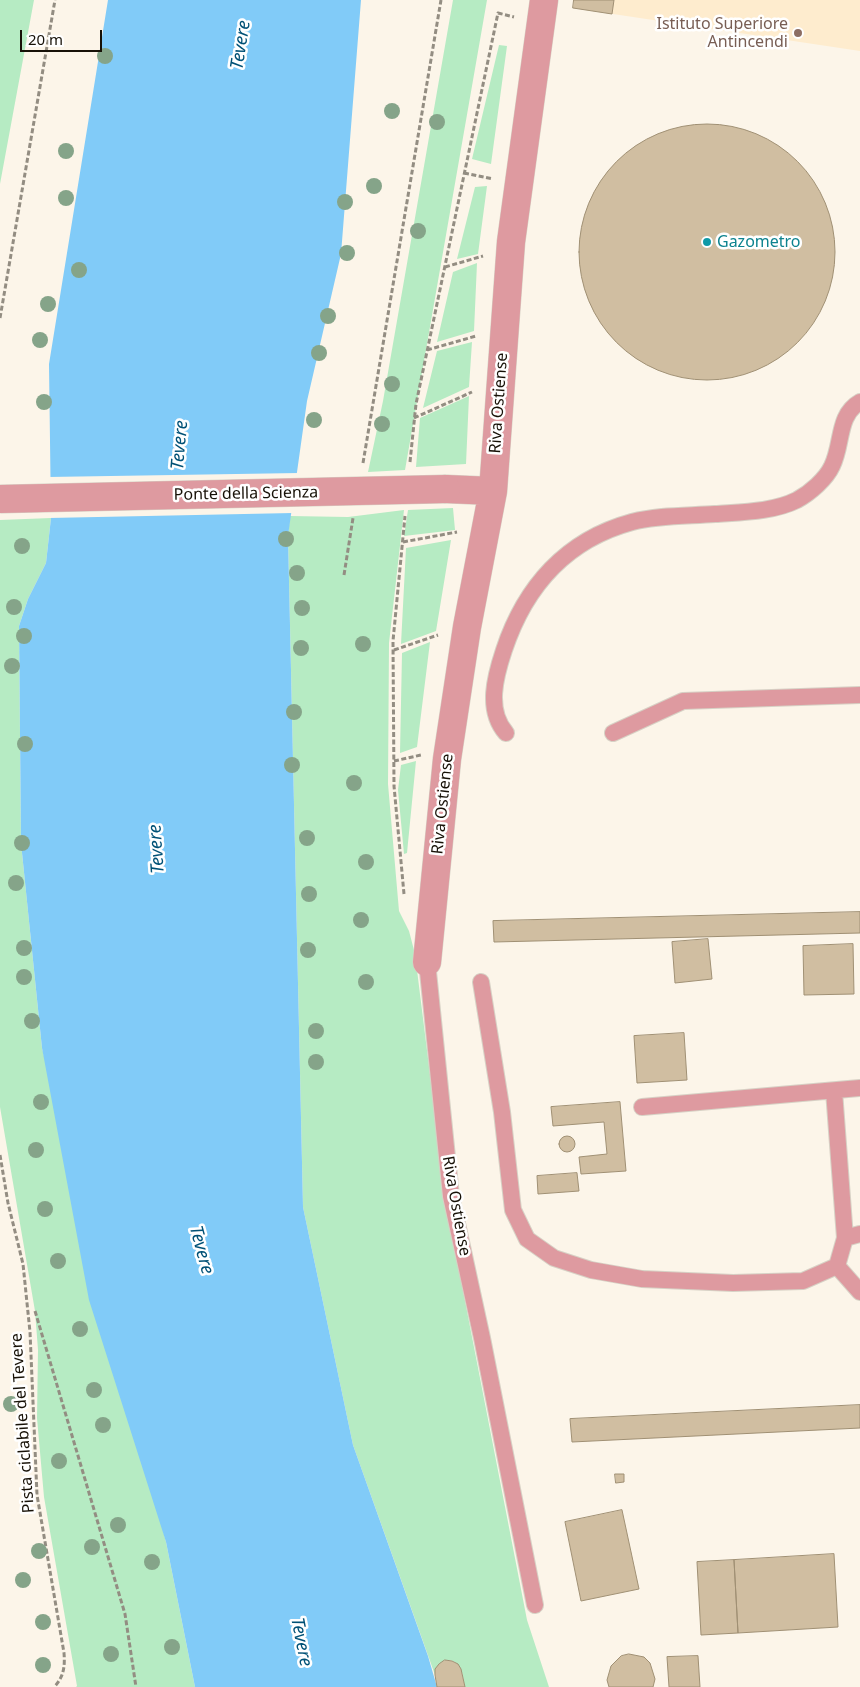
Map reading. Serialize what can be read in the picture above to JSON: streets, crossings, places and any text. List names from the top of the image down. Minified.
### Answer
{"streets":{"street":["Riva Ostiense","Ponte della Scienza"],"path":["Pista ciclabile del Tevere"]},"crossings":[["Riva Ostiense","Ponte della Scienza"]],"water":["Tevere"],"places":["Istituto Superiore Antincendi","Gazometro"],"scale_bar":"20 m"}
